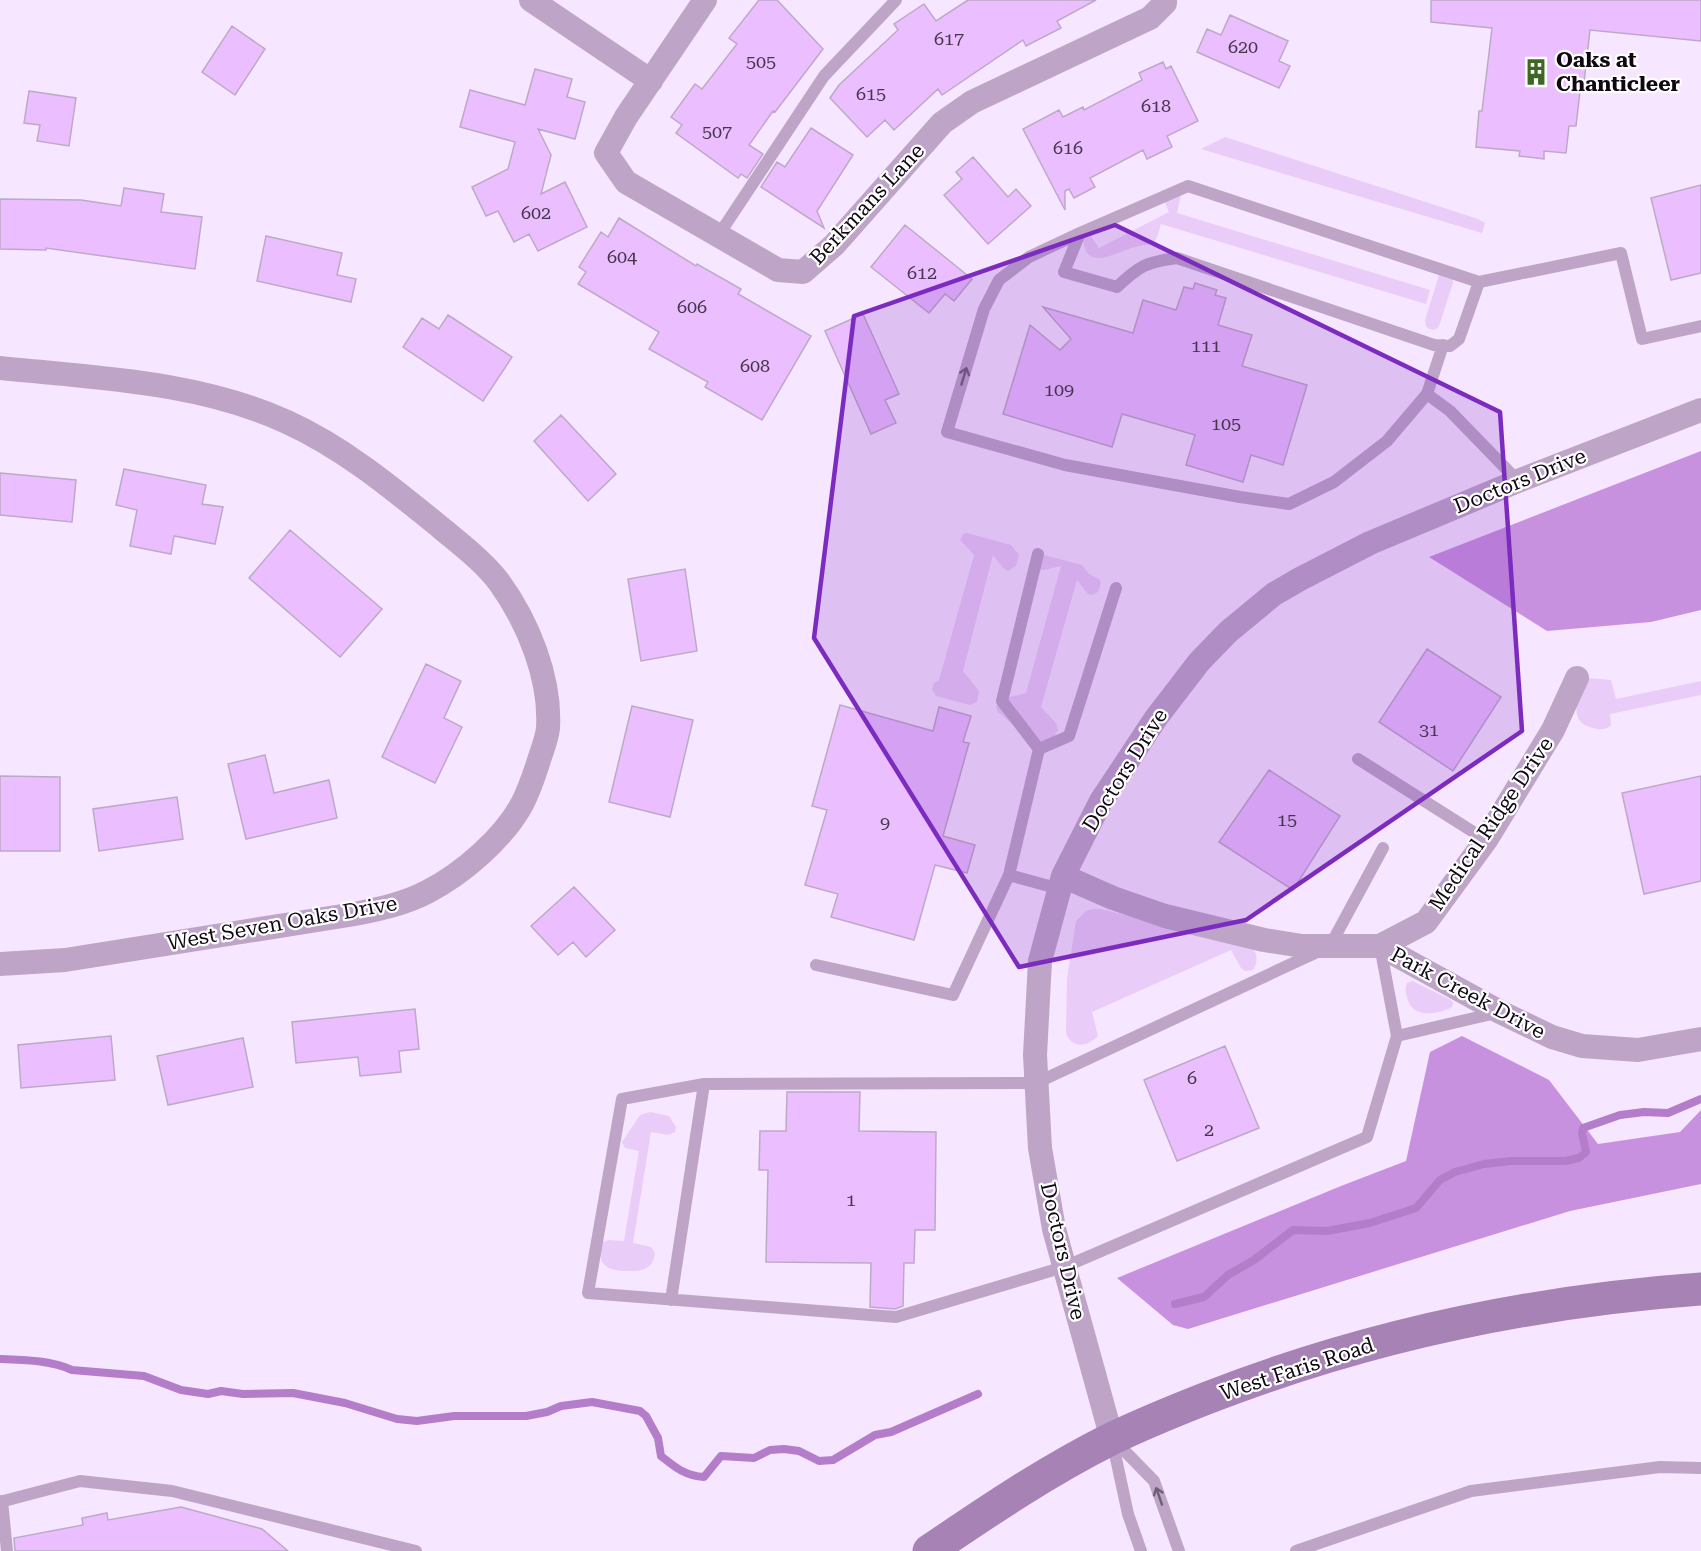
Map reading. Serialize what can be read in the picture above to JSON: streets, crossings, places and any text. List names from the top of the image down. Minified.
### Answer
{"streets":{"main road":["West Faris Road"],"street":["Berkmans Lane","Doctors Drive","Medical Ridge Drive","West Seven Oaks Drive","Park Creek Drive"]},"crossings":[["Doctors Drive","Park Creek Drive"],["Doctors Drive","West Faris Road"],["Medical Ridge Drive","Park Creek Drive"]],"places":{"building":["Oaks at Chanticleer"]},"house_numbers":["617","620","505","615","618","507","616","602","604","612","606","111","608","109","105","31","15","9","6","2","1"]}
